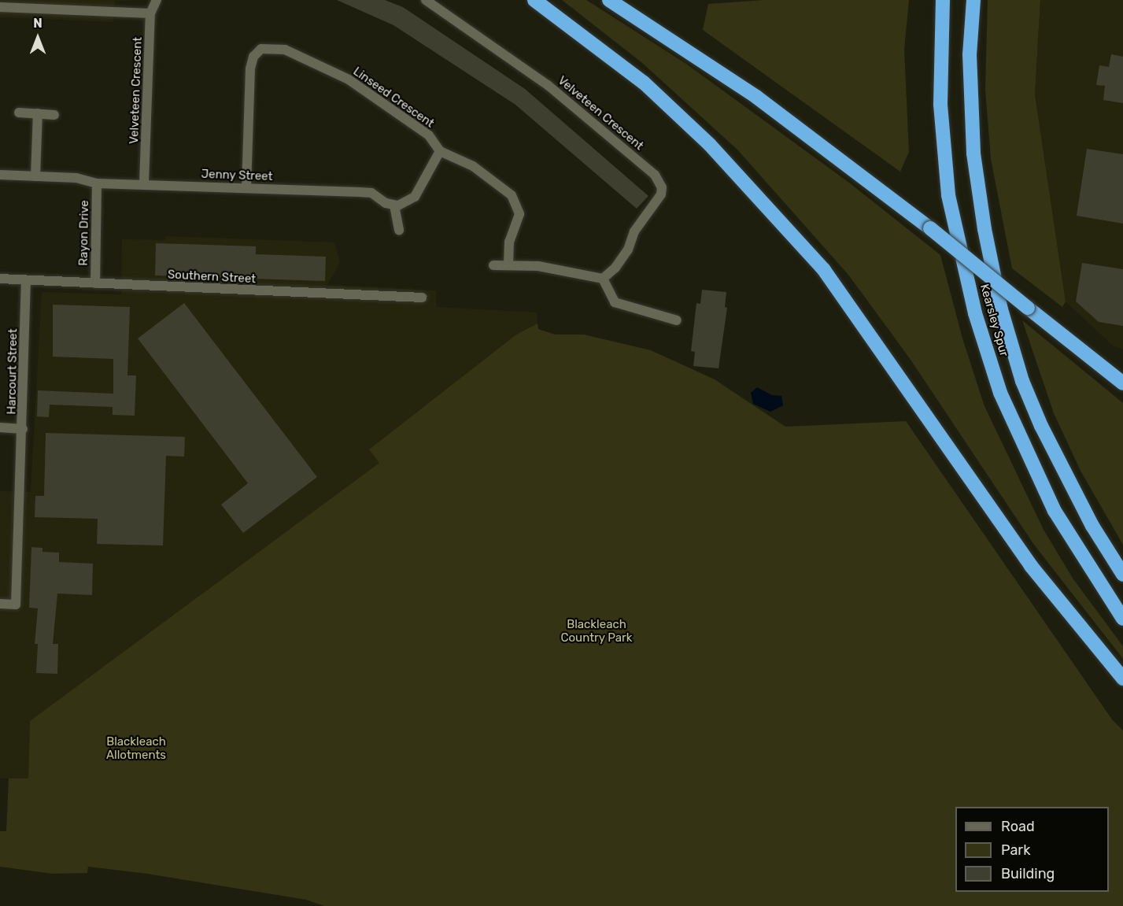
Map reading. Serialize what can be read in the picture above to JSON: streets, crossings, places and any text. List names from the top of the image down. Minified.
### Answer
{"streets":{"highway":["Kearsley Spur"],"street":["Velveteen Crescent","Linseed Crescent","Jenny Street","Rayon Drive","Southern Street","Harcourt Street"]},"crossings":[["Velveteen Crescent","Jenny Street"],["Linseed Crescent","Jenny Street"],["Jenny Street","Rayon Drive"],["Rayon Drive","Southern Street"],["Southern Street","Harcourt Street"]],"parks":["Blackleach Country Park","Blackleach Allotments"],"legend":["Road","Park","Building"],"north":"top"}
